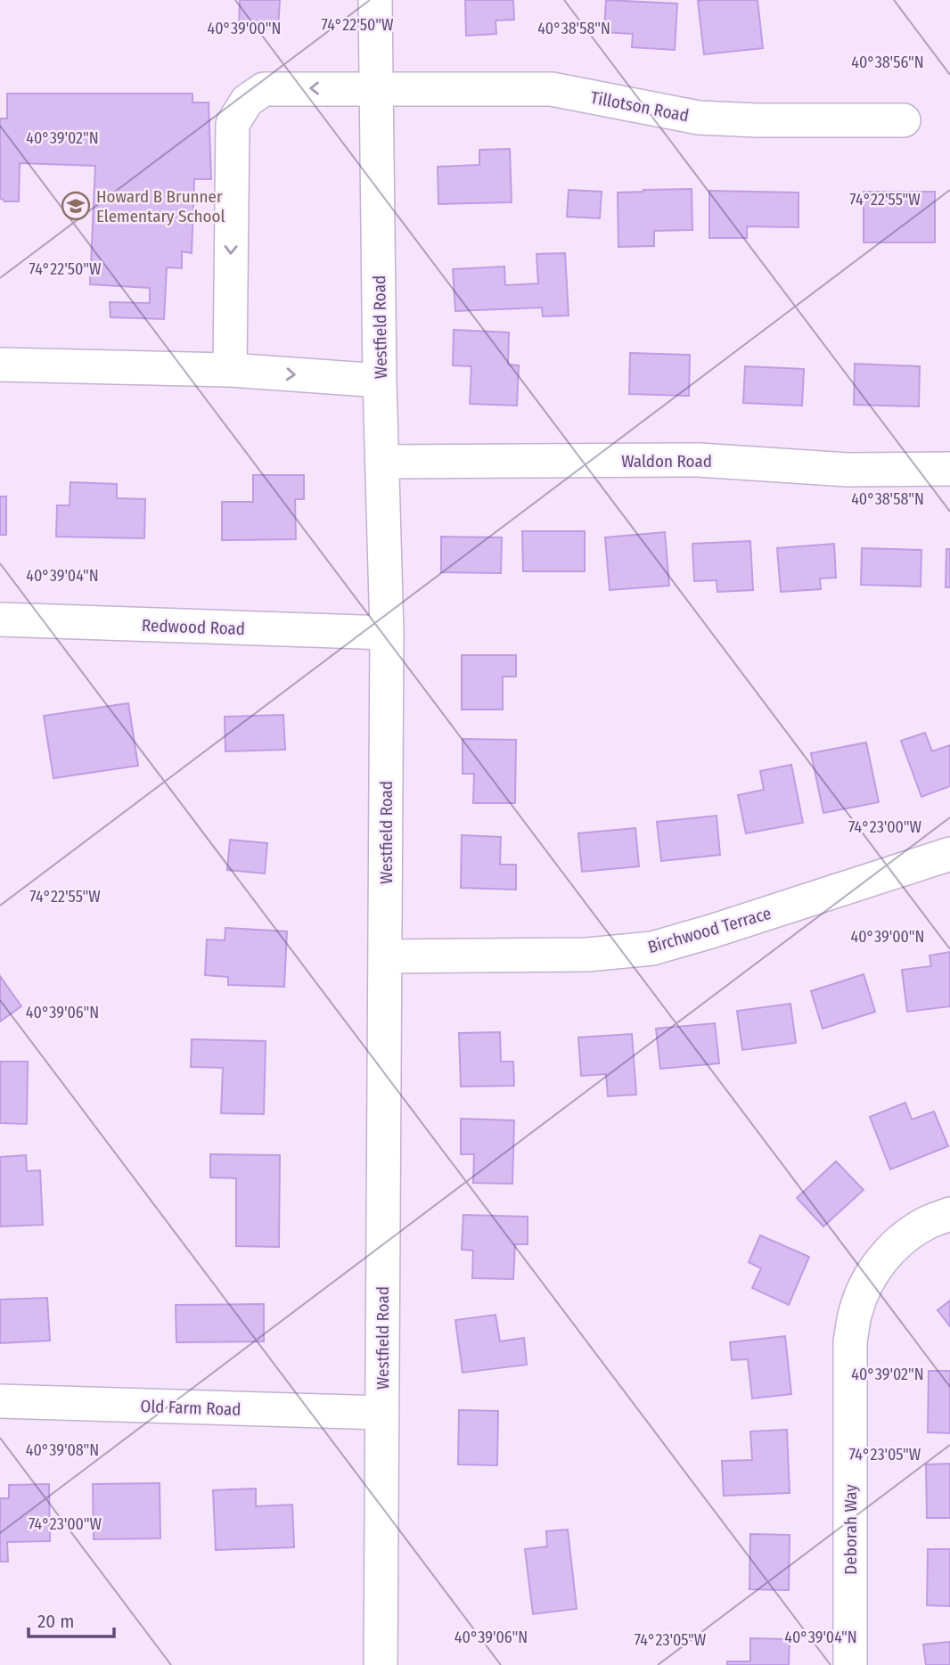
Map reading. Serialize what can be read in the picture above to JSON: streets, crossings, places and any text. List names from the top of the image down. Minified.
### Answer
{"streets":{"street":["Tillotson Road","Westfield Road","Waldon Road","Redwood Road","Birchwood Terrace","Old Farm Road","Deborah Way"]},"crossings":[["Tillotson Road","Westfield Road"],["Westfield Road","Waldon Road"],["Westfield Road","Redwood Road"],["Westfield Road","Birchwood Terrace"],["Westfield Road","Old Farm Road"]],"places":{"school or university":["Howard B Brunner Elementary School"]},"scale_bar":"20 m","coordinates":["74°22'50\"W","40°39'00\"N","40°38'58\"N","40°38'56\"N","40°39'02\"N","74°22'55\"W","40°39'04\"N","74°23'00\"W","40°39'06\"N","40°39'08\"N","74°23'05\"W"]}
